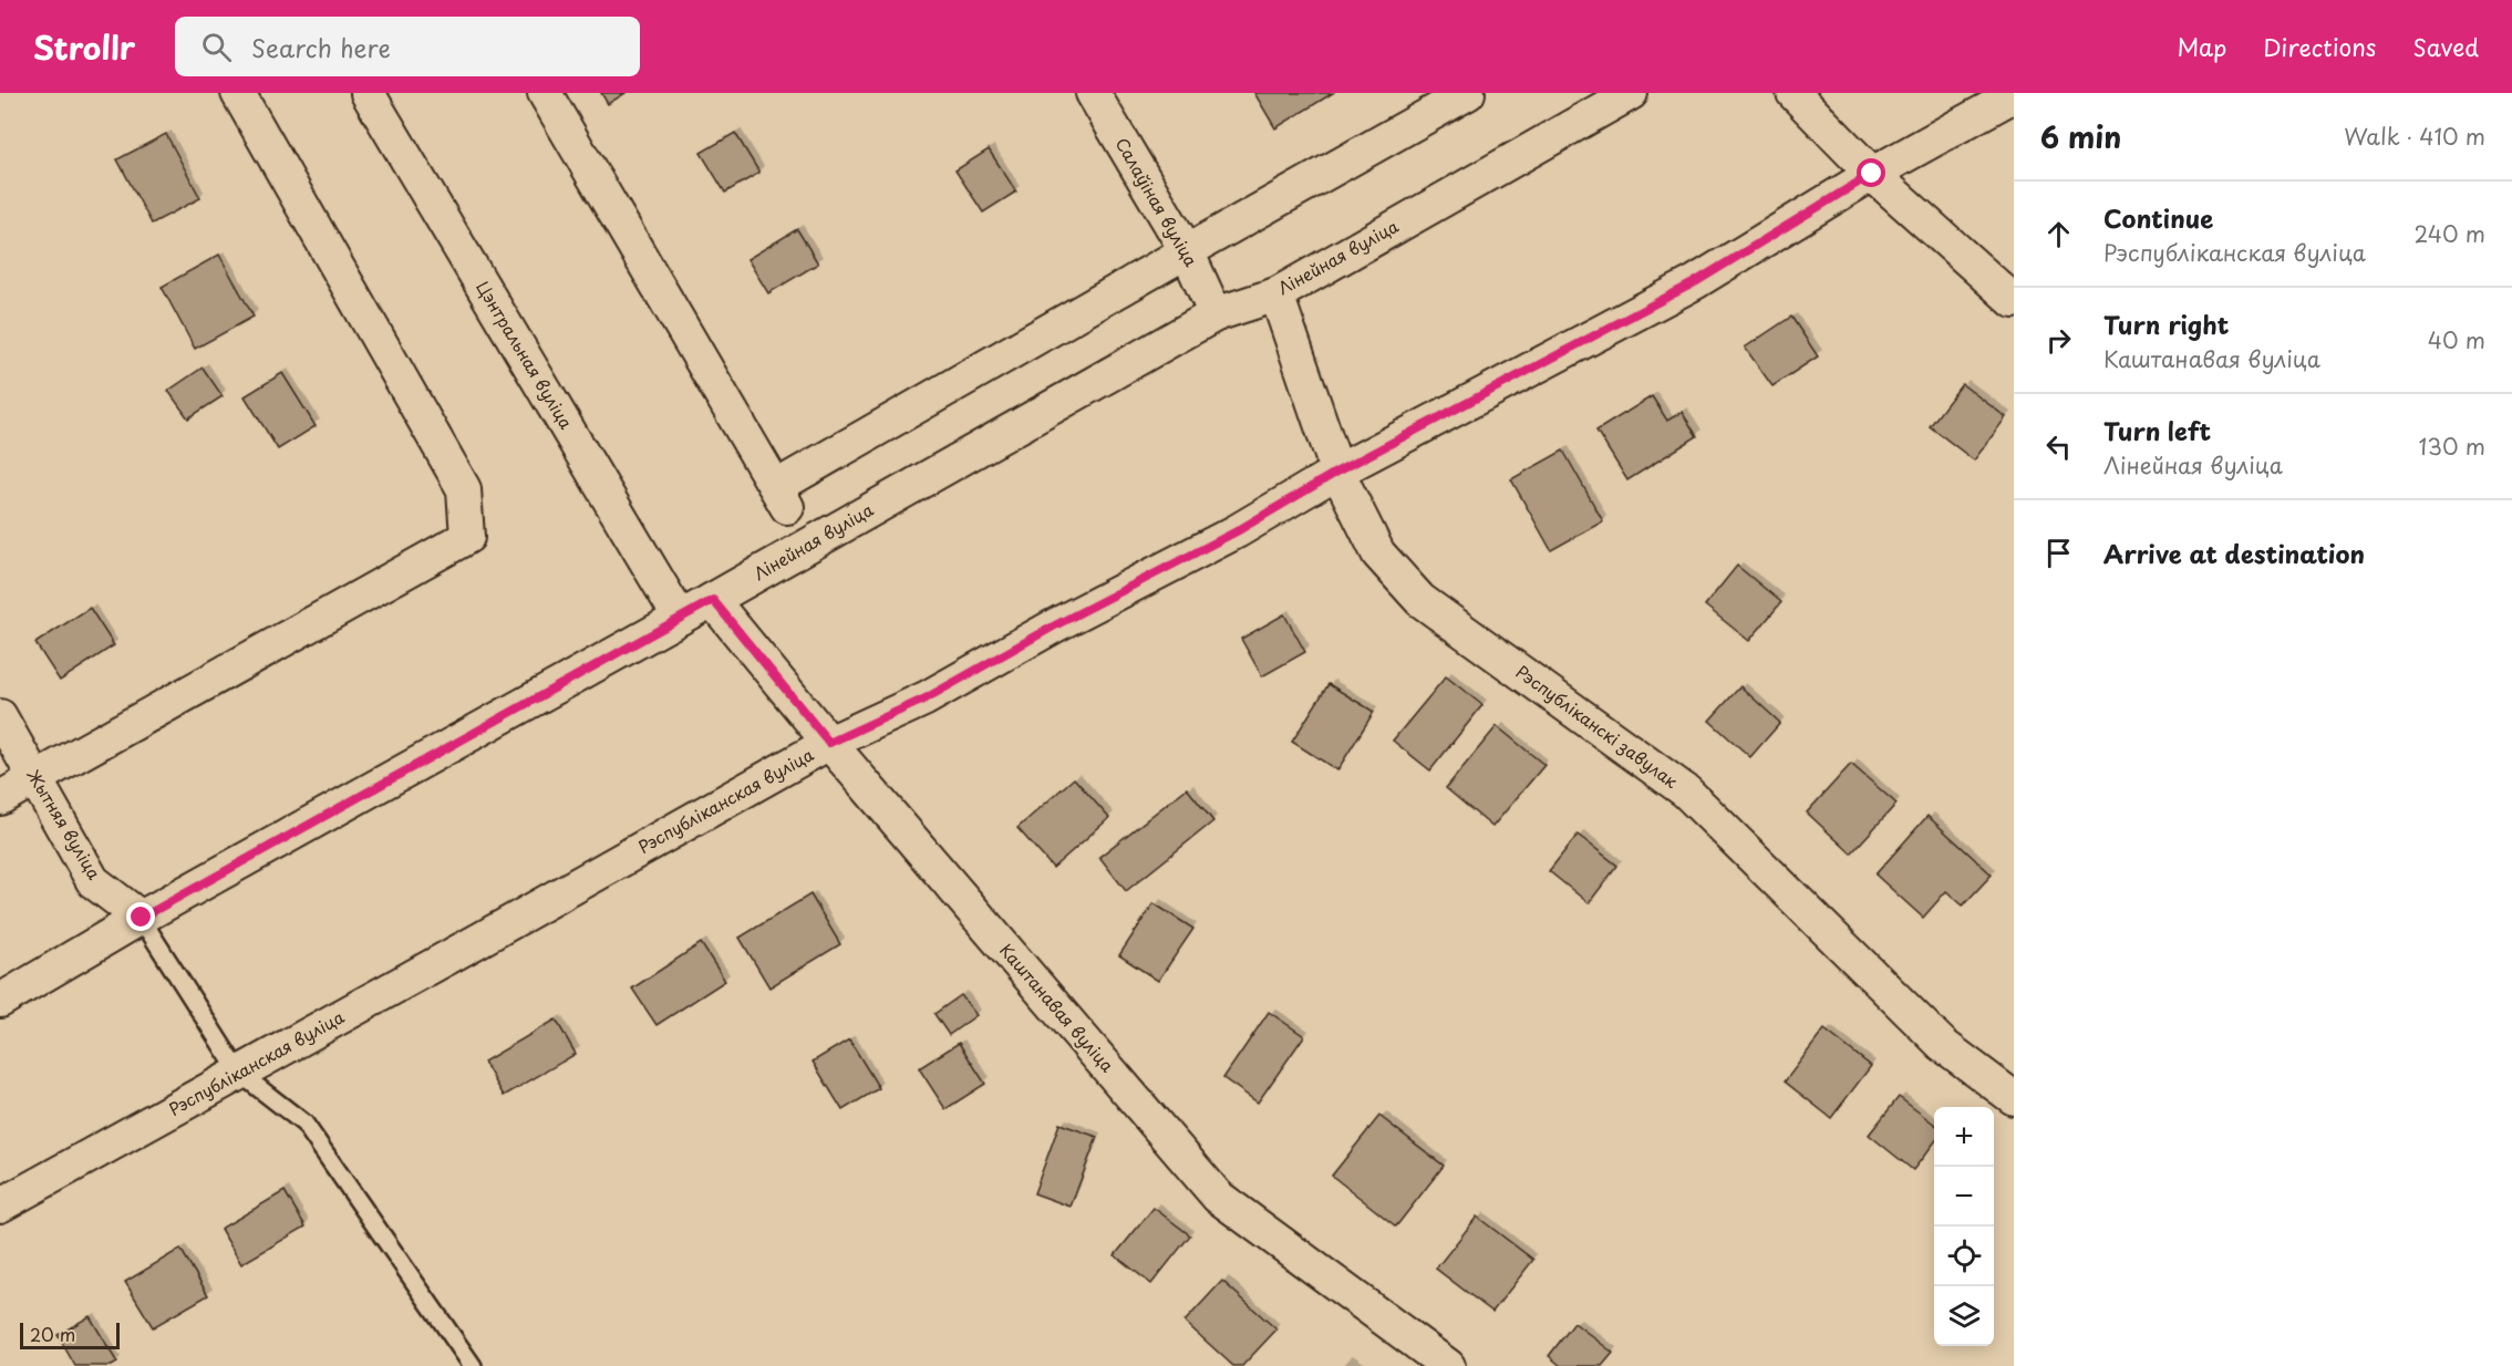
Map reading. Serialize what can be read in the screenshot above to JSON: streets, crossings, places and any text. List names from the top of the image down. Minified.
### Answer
{"streets":{"street":["Салаўіная вуліца","Лінейная вуліца","Цэнтральная вуліца","Рэспубліканскі завулак","Рэспубліканская вуліца","Жытняя вуліца","Каштанавая вуліца"]},"crossings":[["Салаўіная вуліца","Лінейная вуліца"],["Лінейная вуліца","Цэнтральная вуліца"],["Лінейная вуліца","Рэспубліканскі завулак"],["Лінейная вуліца","Жытняя вуліца"],["Лінейная вуліца","Каштанавая вуліца"],["Рэспубліканскі завулак","Рэспубліканская вуліца"],["Рэспубліканская вуліца","Каштанавая вуліца"]],"scale_bar":"20 m","page":{"header":"Strollr","search":"Search here","nav":["Map","Directions","Saved"],"heading":["6 min","Walk · 410 m"],"list":[["Continue","Рэспубліканская вуліца","240 m"],["Turn right","Каштанавая вуліца","40 m"],["Turn left","Лінейная вуліца","130 m"],"Arrive at destination"],"map_buttons":["+","−"],"scale":"20 m"}}
